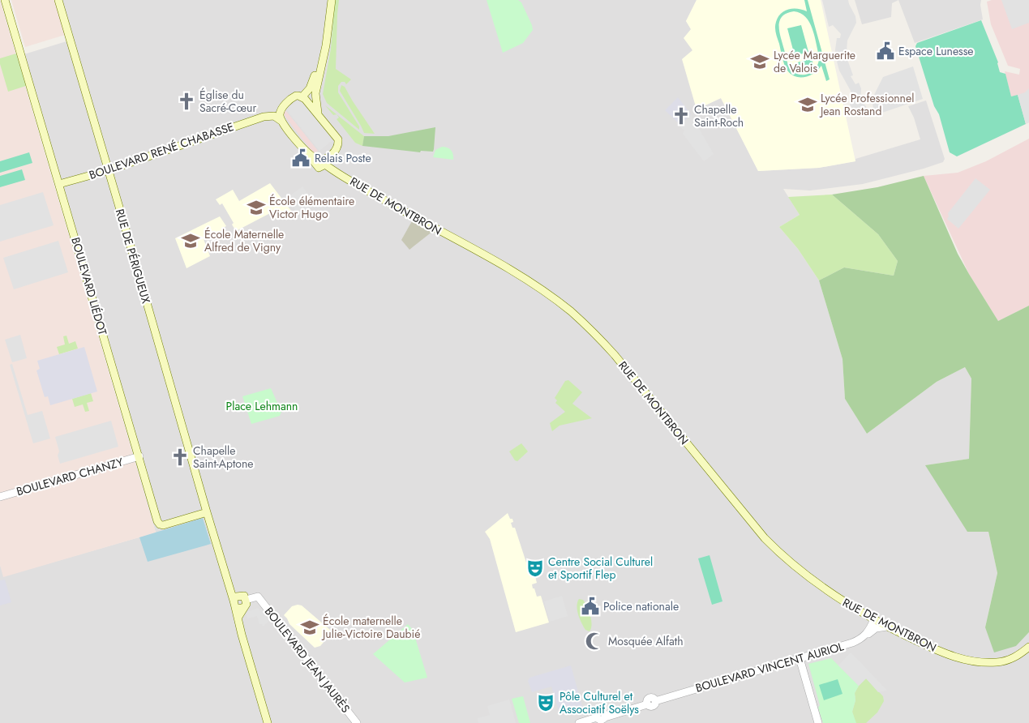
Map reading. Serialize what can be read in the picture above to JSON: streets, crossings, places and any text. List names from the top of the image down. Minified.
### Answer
{"streets":{"main road":["BOULEVARD RENÉ CHABASSE","RUE DE MONTBRON","RUE DE PÉRIGUEUX","BOULEVARD LIÉDOT"],"street":["BOULEVARD CHANZY","BOULEVARD JEAN JAURÈS","BOULEVARD VINCENT AURIOL"]},"crossings":[["BOULEVARD RENÉ CHABASSE","RUE DE PÉRIGUEUX"],["BOULEVARD RENÉ CHABASSE","BOULEVARD LIÉDOT"],["RUE DE MONTBRON","BOULEVARD VINCENT AURIOL"],["RUE DE PÉRIGUEUX","BOULEVARD LIÉDOT"],["BOULEVARD LIÉDOT","BOULEVARD CHANZY"]],"parks":["Place Lehmann"],"places":{"public building":["Espace Lunesse","Relais Poste","Police nationale"],"school or university":["Lycée Marguerite de Valois","Lycée Professionnel Jean Rostand","École élémentaire Victor Hugo","École Maternelle Alfred de Vigny","École maternelle Julie-Victoire Daubié"],"church":["Église du Sacré-Cœur","Chapelle Saint-Roch","Chapelle Saint-Aptone"],"theatre":["Centre Social Culturel et Sportif Flep","Pôle Culturel et Associatif Soëlys"],"mosque":["Mosquée Alfath"]}}
